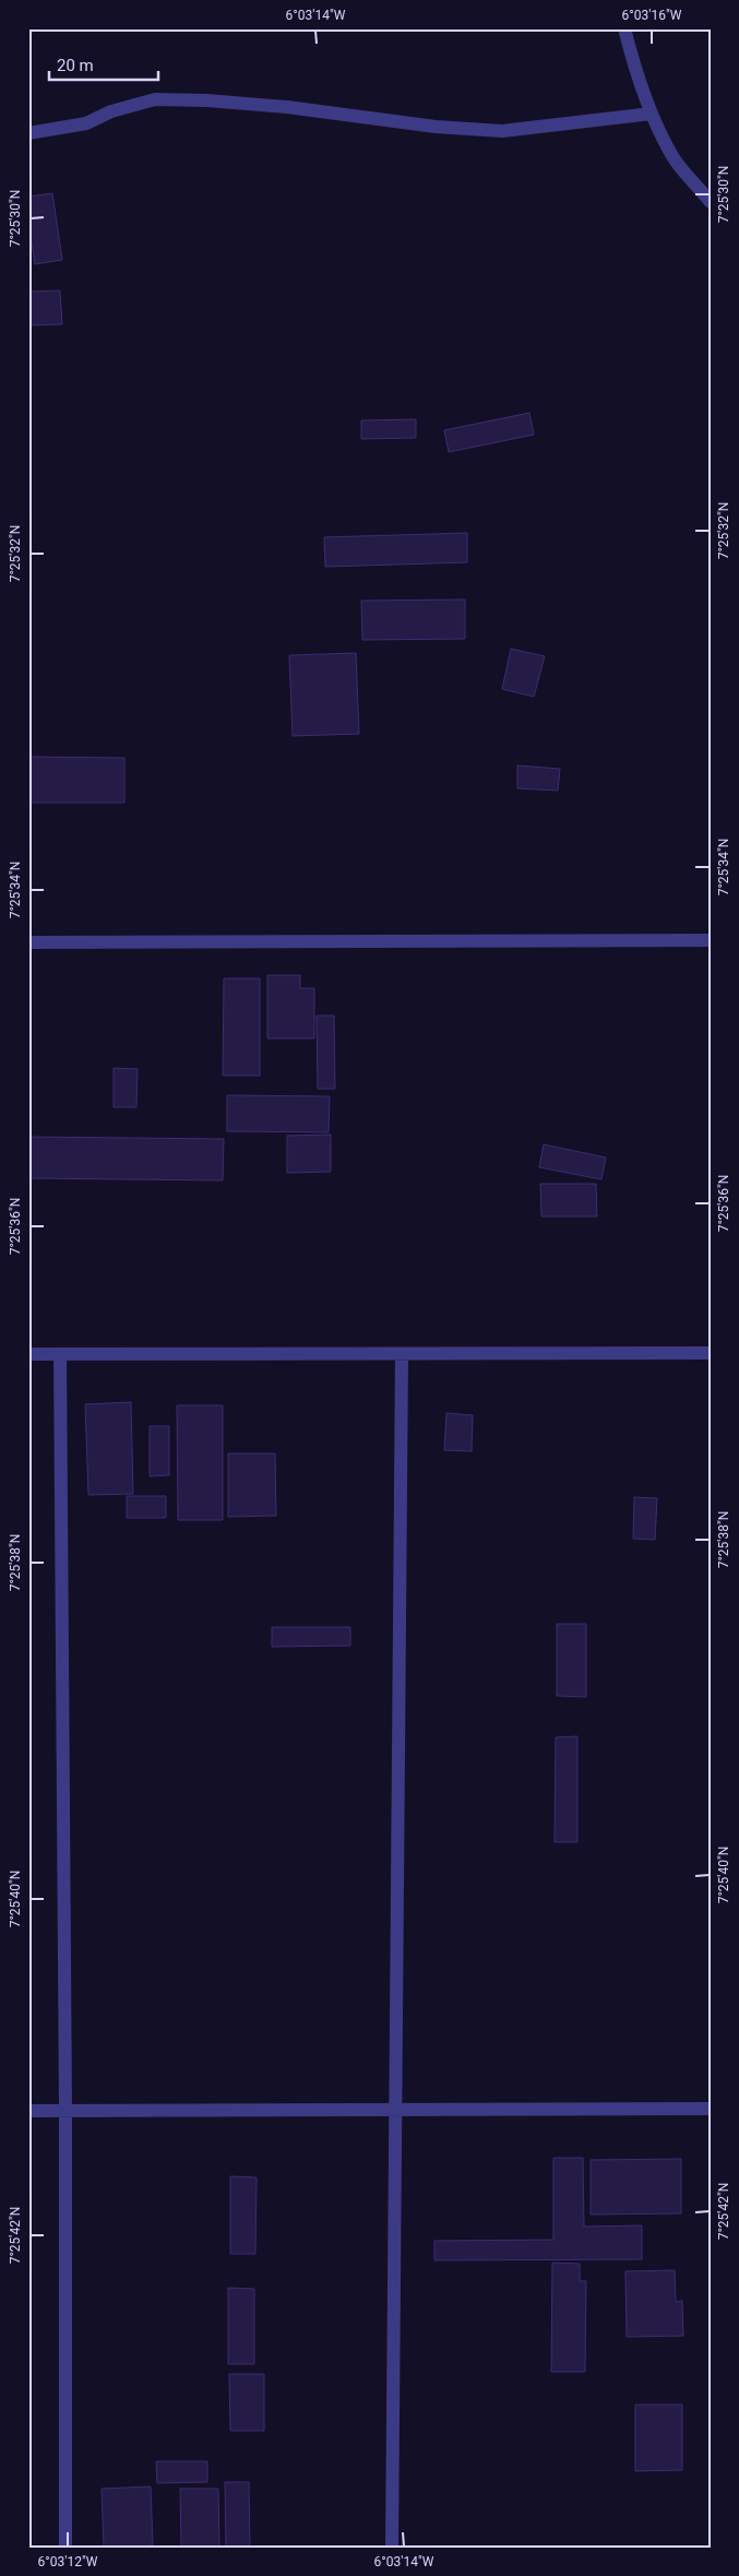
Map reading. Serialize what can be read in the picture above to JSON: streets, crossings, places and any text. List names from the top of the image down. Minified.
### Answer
{"scale_bar":"20 m","coordinates":["6°03'14\"W","6°03'16\"W","7°25'30\"N","7°25'32\"N","7°25'34\"N","7°25'36\"N","7°25'38\"N","7°25'40\"N","7°25'42\"N","6°03'12\"W"]}
